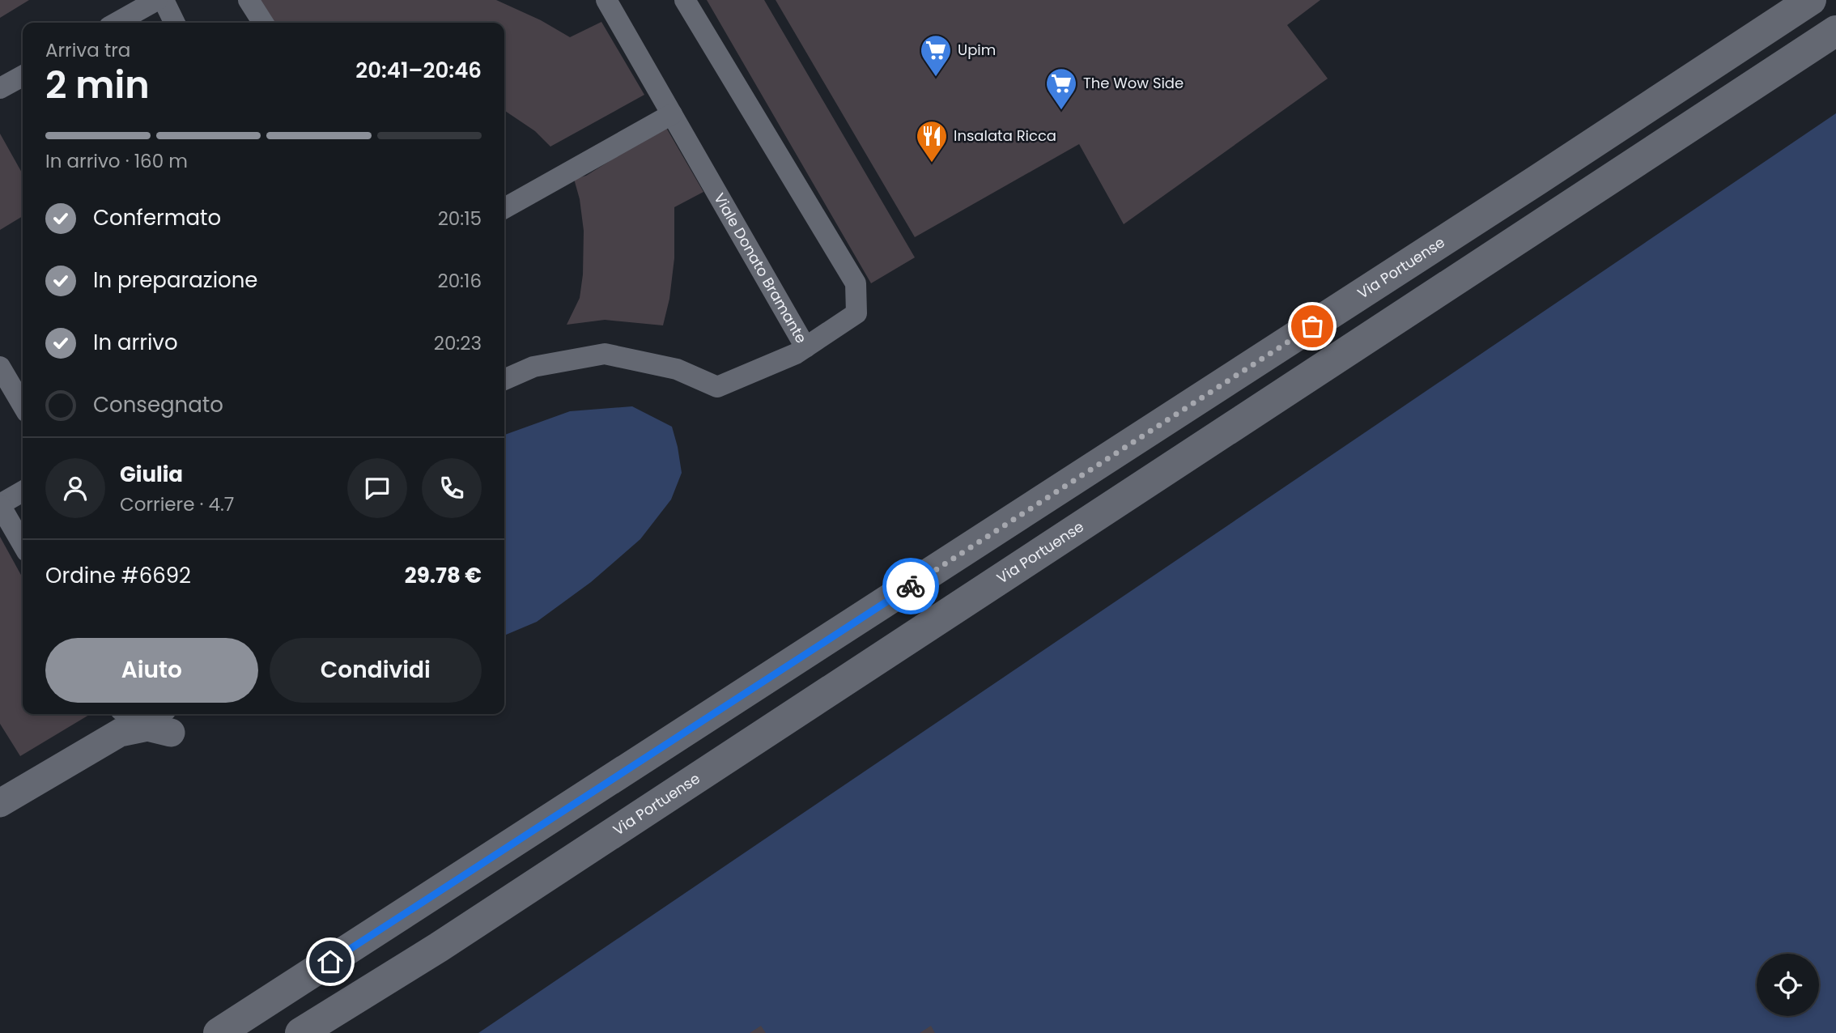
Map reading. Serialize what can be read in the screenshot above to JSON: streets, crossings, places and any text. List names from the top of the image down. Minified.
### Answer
{"streets":{"street":["Viale Donato Bramante","Via Portuense"]},"places":{"supermarket":["Upim","The Wow Side"],"restaurant":["Insalata Ricca"]},"page":{"heading":["2 min","Arriva tra","20:41–20:46"],"panel":["Giulia","Corriere · 4.7","Ordine #6692","29.78 €"],"bar":"In arrivo · 160 m","list":[["Confermato","20:15"],["In preparazione","20:16"],["In arrivo","20:23"],"Consegnato"],"buttons":["Aiuto","Condividi"]}}
